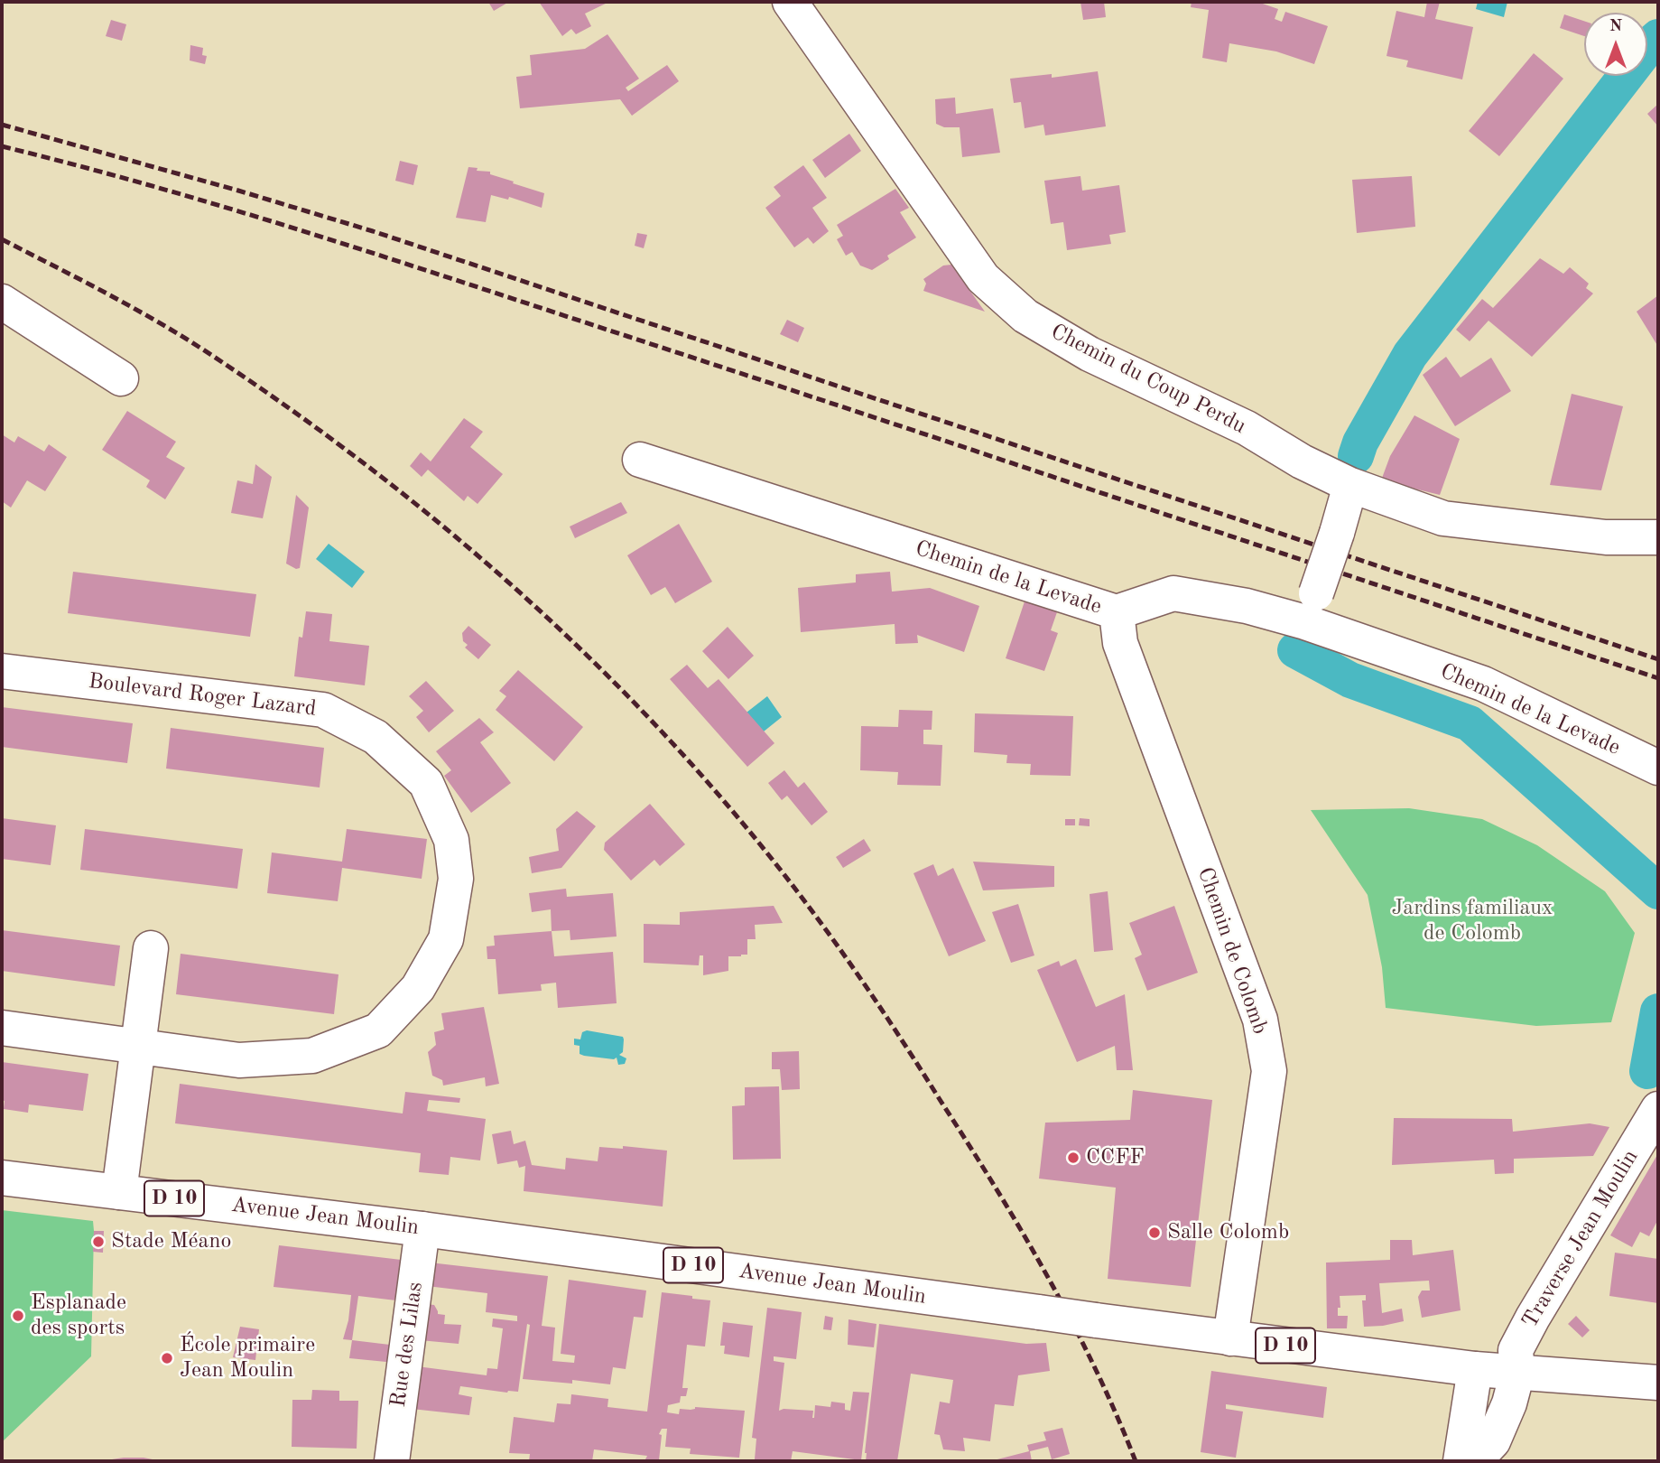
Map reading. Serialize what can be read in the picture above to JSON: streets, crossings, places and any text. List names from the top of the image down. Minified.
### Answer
{"streets":{"street":["Chemin du Coup Perdu","Chemin de la Levade","Boulevard Roger Lazard","Chemin de Colomb","D 10","Avenue Jean Moulin","Traverse Jean Moulin","Rue des Lilas"]},"crossings":[["Chemin de la Levade","Chemin de Colomb"],["Chemin de Colomb","Avenue Jean Moulin"],["D 10","Avenue Jean Moulin"],["D 10","Traverse Jean Moulin"],["Avenue Jean Moulin","Rue des Lilas"]],"parks":["Jardins familiaux de Colomb"],"places":["CCFF","Salle Colomb","Stade Méano","Esplanade des sports","École primaire Jean Moulin"],"north":"top"}
